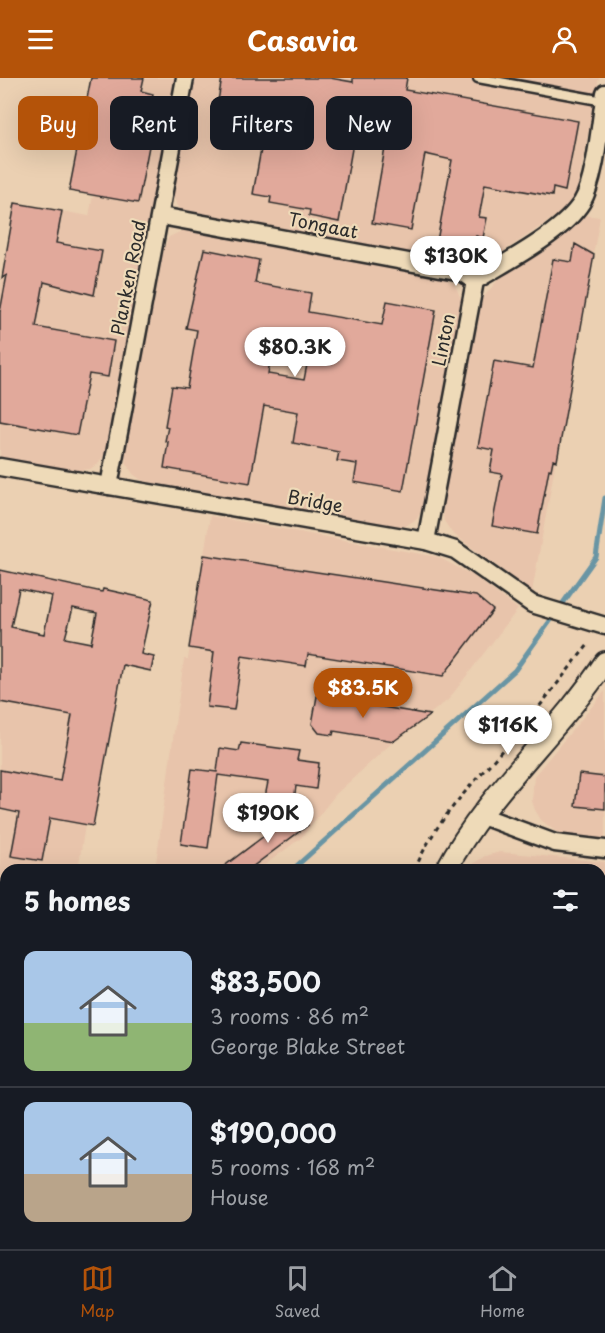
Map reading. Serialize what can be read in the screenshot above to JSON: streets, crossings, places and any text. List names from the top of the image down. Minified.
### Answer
{"streets":{"street":["Tongaat","Planken Road","Linton","Bridge"]},"crossings":[["Tongaat","Planken Road"],["Tongaat","Linton"],["Planken Road","Bridge"],["Linton","Bridge"]],"page":{"header":"Casavia","chip":["Buy","Rent","Filters","New"],"price":["$130K","$80.3K","$83.5K","$116K","$190K"],"heading":"5 homes","list":[{"name":"$83,500","note":"3 rooms · 86 m² · George Blake Street"},{"name":"$190,000","note":"5 rooms · 168 m² · House"}],"tabs":["Map","Saved","Home"]}}
